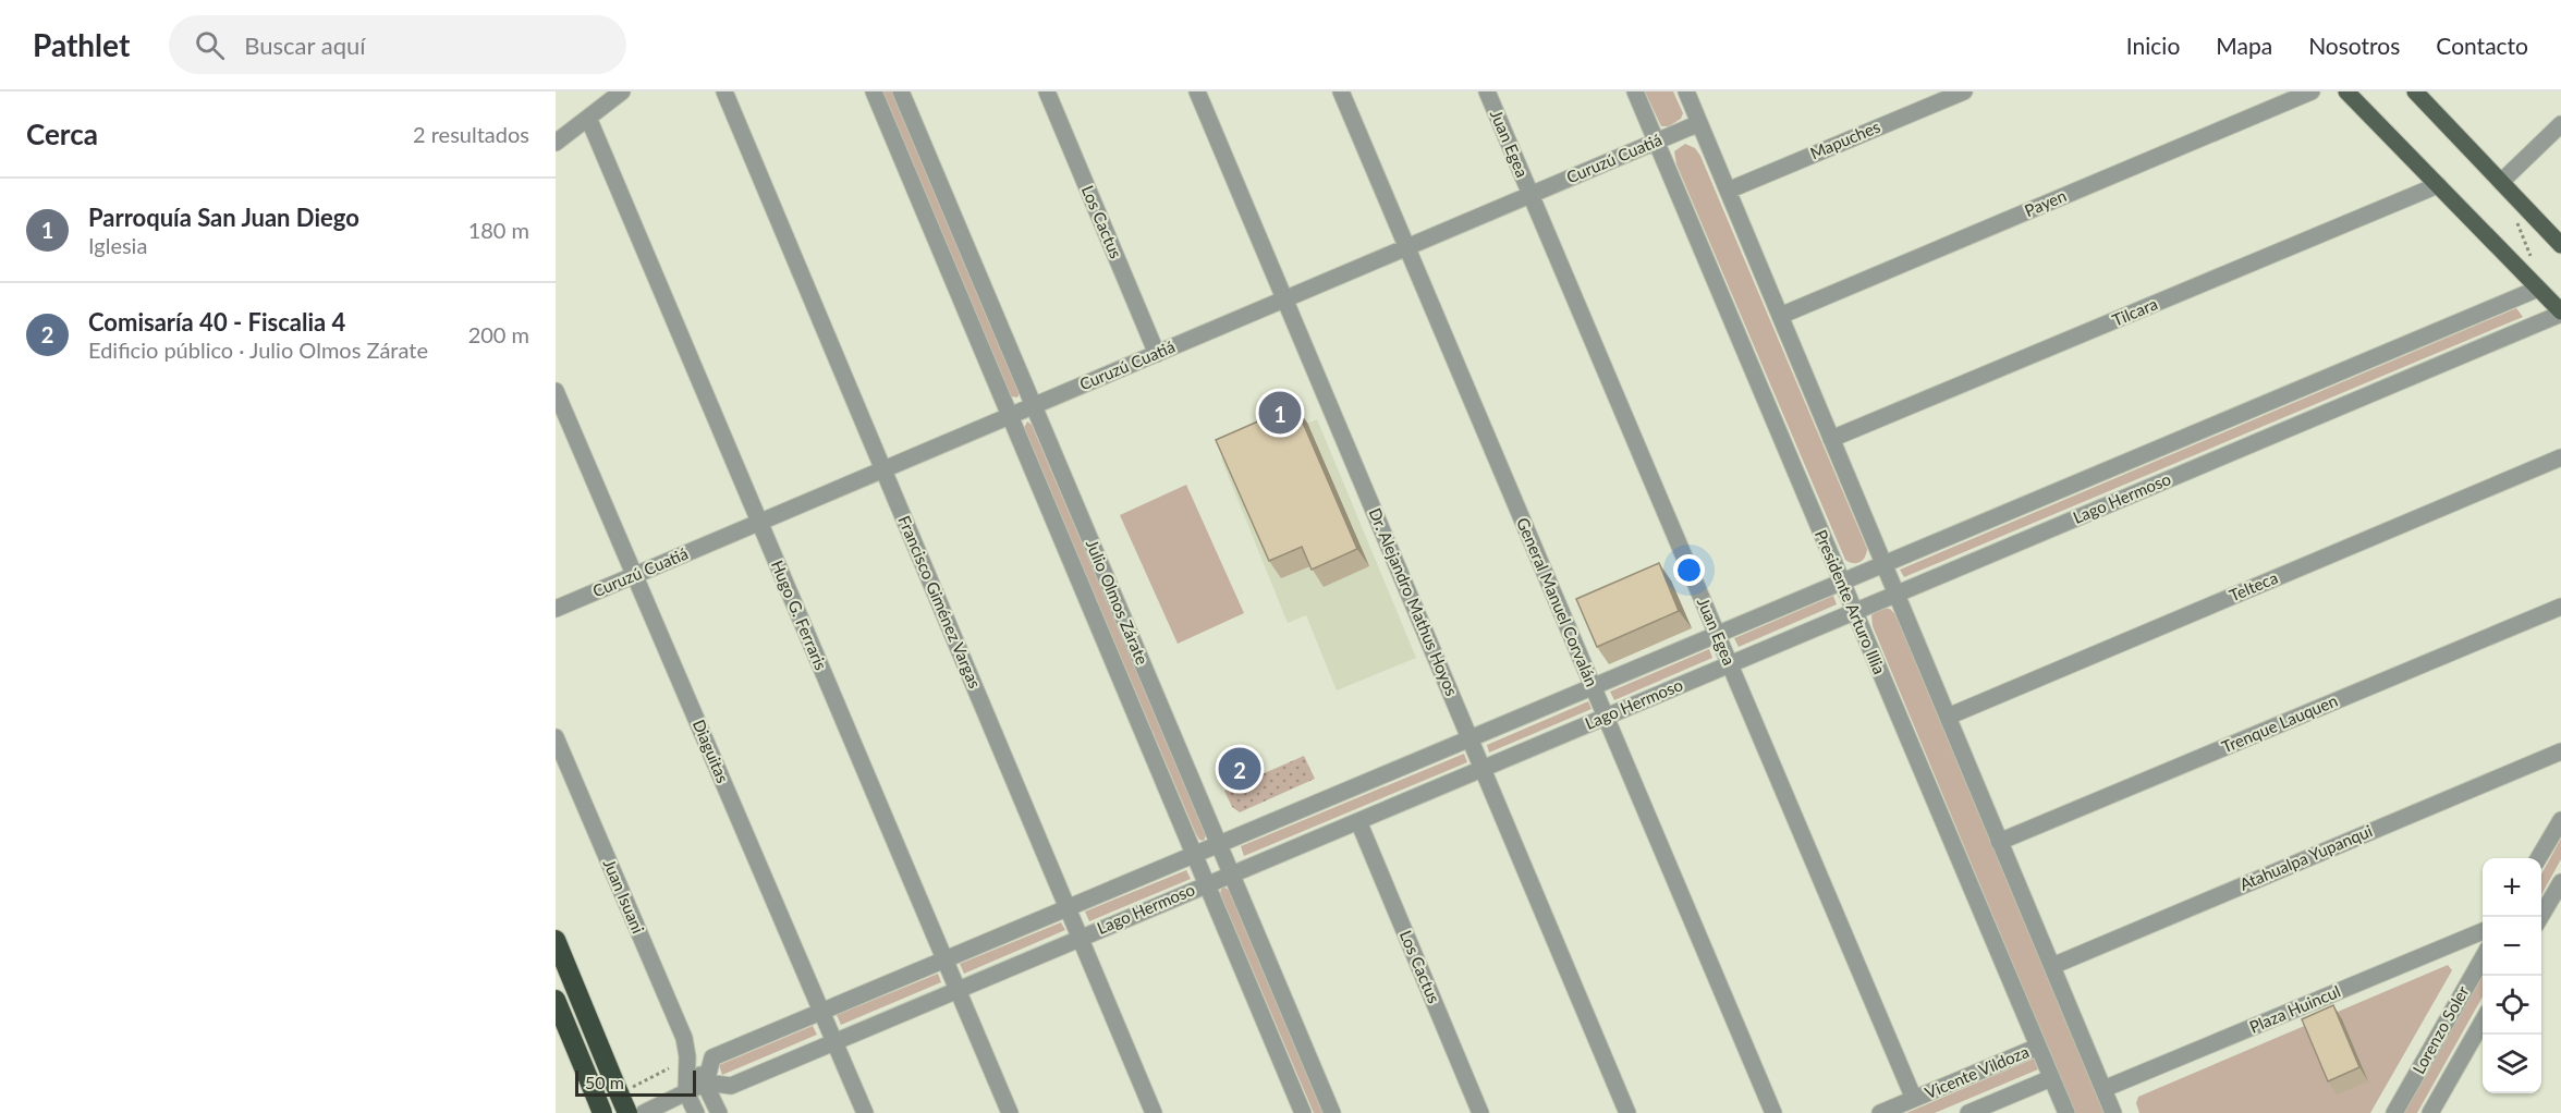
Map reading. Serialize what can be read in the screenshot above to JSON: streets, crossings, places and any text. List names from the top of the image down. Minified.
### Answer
{"streets":{"street":["Mapuches","Juan Egea","Curuzú Cuatiá","Payen","Los Cactus","Tilcara","Lago Hermoso","Telteca","Francisco Giménez Vargas","Julio Olmos Zárate","Dr. Alejandro Mathus Hoyos","General Manuel Corvalán","Presidente Arturo Illia","Hugo G. Ferraris","Trenque Lauquen","Diaguitas","Atahualpa Yupanqui","Juan Isuani","Plaza Huincul","Lorenzo Soler","Vicente Vildoza"]},"crossings":[["Juan Egea","Curuzú Cuatiá"],["Juan Egea","Lago Hermoso"],["Juan Egea","Vicente Vildoza"],["Curuzú Cuatiá","Los Cactus"],["Curuzú Cuatiá","Francisco Giménez Vargas"],["Curuzú Cuatiá","Julio Olmos Zárate"],["Curuzú Cuatiá","Dr. Alejandro Mathus Hoyos"],["Curuzú Cuatiá","General Manuel Corvalán"],["Curuzú Cuatiá","Presidente Arturo Illia"],["Curuzú Cuatiá","Hugo G. Ferraris"],["Curuzú Cuatiá","Diaguitas"],["Los Cactus","Lago Hermoso"],["Lago Hermoso","Francisco Giménez Vargas"],["Lago Hermoso","Julio Olmos Zárate"],["Lago Hermoso","Dr. Alejandro Mathus Hoyos"],["Lago Hermoso","General Manuel Corvalán"],["Lago Hermoso","Presidente Arturo Illia"],["Lago Hermoso","Hugo G. Ferraris"],["Lago Hermoso","Diaguitas"],["Lago Hermoso","Juan Isuani"],["Presidente Arturo Illia","Vicente Vildoza"]],"scale_bar":"50 m","page":{"header":"Pathlet","search":"Buscar aquí","nav":["Inicio","Mapa","Nosotros","Contacto"],"heading":["Cerca","2 resultados"],"list":[{"mark":"1","name":"Parroquía San Juan Diego","note":"Iglesia","value":"180 m"},{"mark":"2","name":"Comisaría 40 - Fiscalia 4","note":"Edificio público · Julio Olmos Zárate","value":"200 m"}],"pins":["1","2"],"map_buttons":["+","−"],"scale":"50 m"}}
